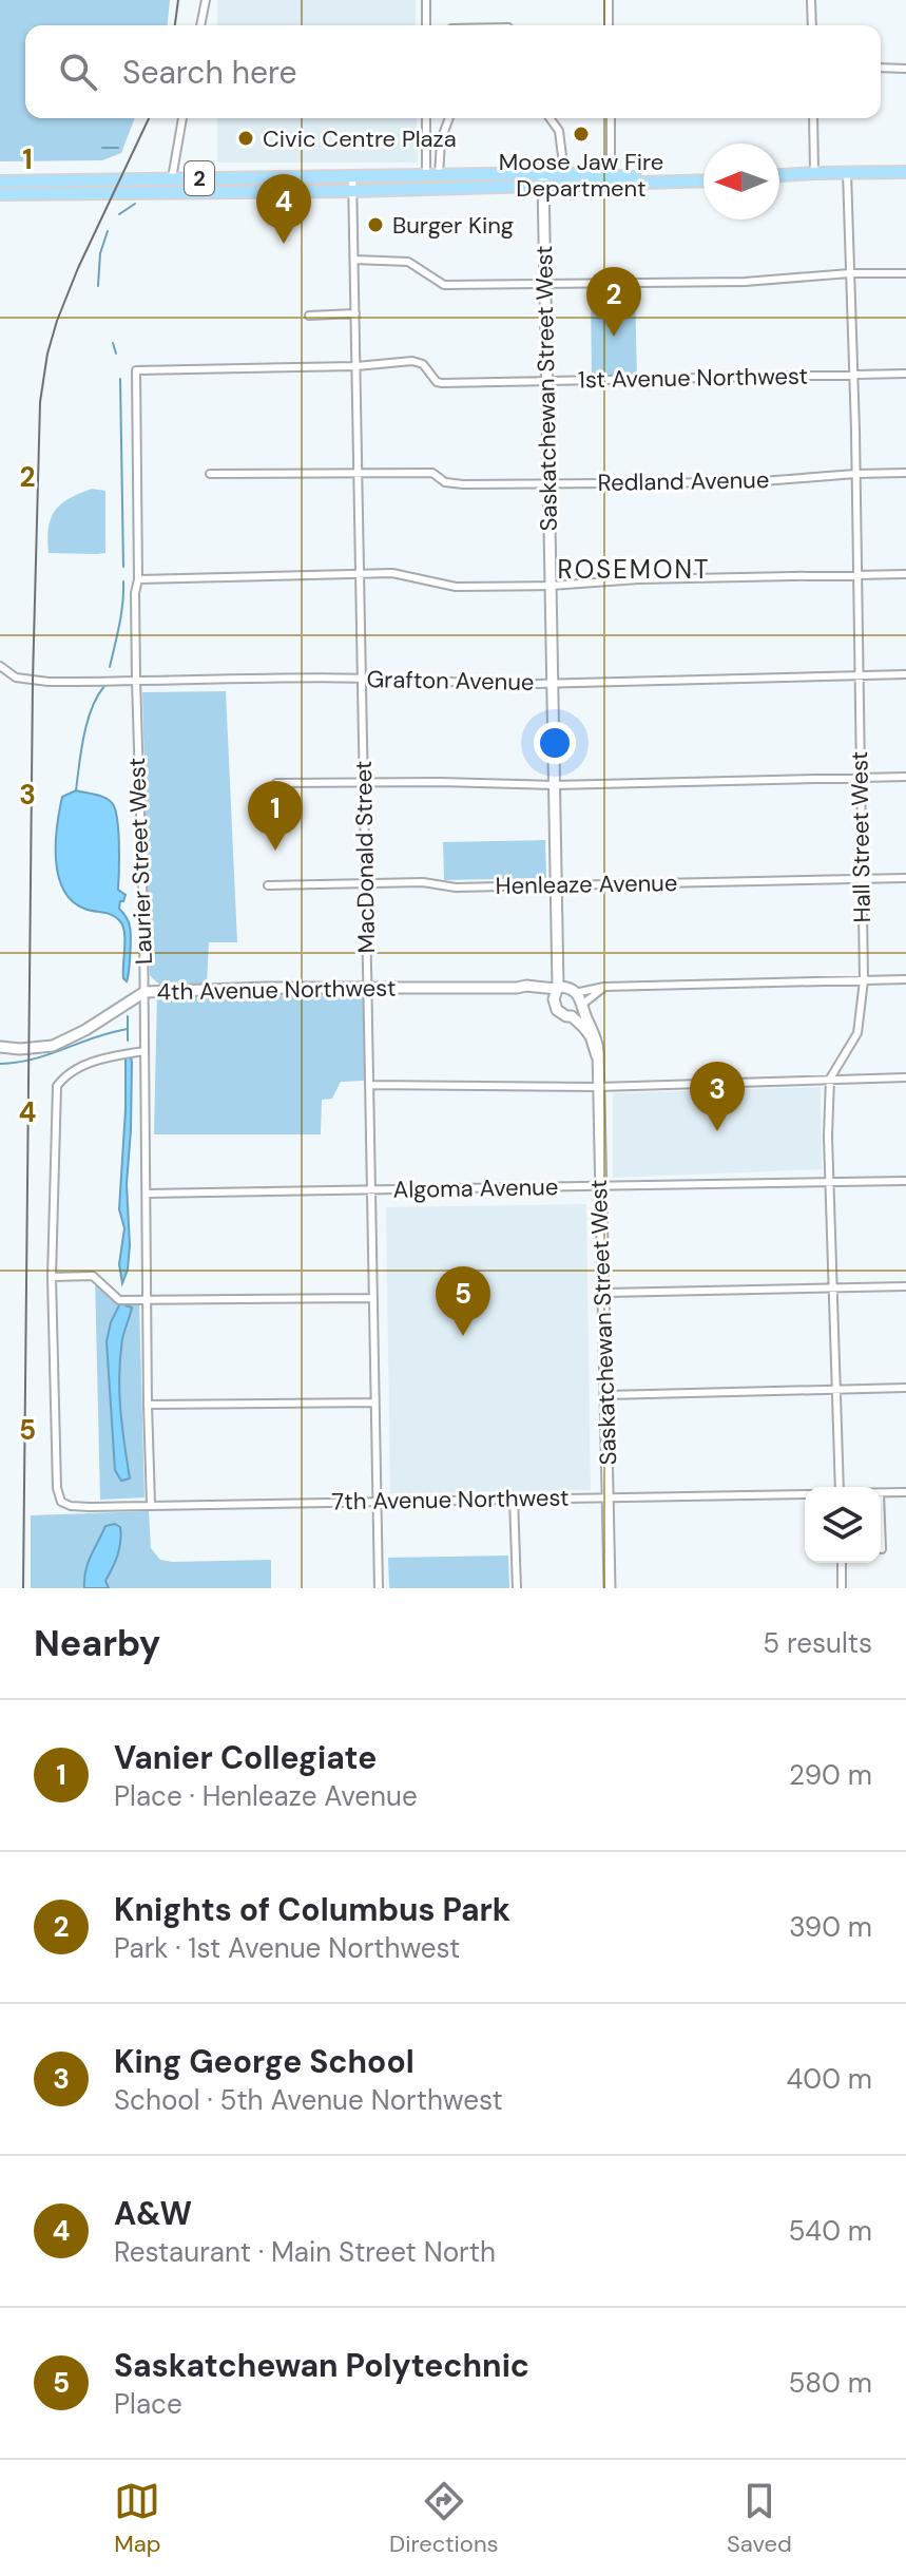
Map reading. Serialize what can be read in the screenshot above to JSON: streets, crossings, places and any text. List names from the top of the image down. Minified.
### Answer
{"streets":{"main road":["2"],"street":["1st Avenue Northwest","Saskatchewan Street West","Redland Avenue","Grafton Avenue","Hall Street West","MacDonald Street","Laurier Street West","Henleaze Avenue","4th Avenue Northwest","Algoma Avenue","7th Avenue Northwest"]},"crossings":[["2","Saskatchewan Street West"],["2","MacDonald Street"],["1st Avenue Northwest","Saskatchewan Street West"],["1st Avenue Northwest","Hall Street West"],["1st Avenue Northwest","MacDonald Street"],["1st Avenue Northwest","Laurier Street West"],["Saskatchewan Street West","Redland Avenue"],["Saskatchewan Street West","Grafton Avenue"],["Saskatchewan Street West","Henleaze Avenue"],["Saskatchewan Street West","4th Avenue Northwest"],["Saskatchewan Street West","Algoma Avenue"],["Saskatchewan Street West","7th Avenue Northwest"],["Redland Avenue","Hall Street West"],["Redland Avenue","MacDonald Street"],["Grafton Avenue","Hall Street West"],["Grafton Avenue","MacDonald Street"],["Grafton Avenue","Laurier Street West"],["Hall Street West","Henleaze Avenue"],["Hall Street West","4th Avenue Northwest"],["MacDonald Street","Henleaze Avenue"],["MacDonald Street","4th Avenue Northwest"],["MacDonald Street","Algoma Avenue"],["MacDonald Street","7th Avenue Northwest"],["Laurier Street West","4th Avenue Northwest"],["Laurier Street West","Algoma Avenue"],["Laurier Street West","7th Avenue Northwest"]],"districts":["ROSEMONT"],"places":["Moose Jaw Fire Department","Civic Centre Plaza","Burger King"],"north":"left","page":{"search":"Search here","pins":["4","2","1","3","5"],"heading":["Nearby","5 results"],"list":[{"mark":"1","name":"Vanier Collegiate","note":"Place · Henleaze Avenue","value":"290 m"},{"mark":"2","name":"Knights of Columbus Park","note":"Park · 1st Avenue Northwest","value":"390 m"},{"mark":"3","name":"King George School","note":"School · 5th Avenue Northwest","value":"400 m"},{"mark":"4","name":"A&W","note":"Restaurant · Main Street North","value":"540 m"},{"mark":"5","name":"Saskatchewan Polytechnic","note":"Place","value":"580 m"}],"nav":["Map","Directions","Saved"]},"grid":{"rows":["1","2","3","4","5"]}}
